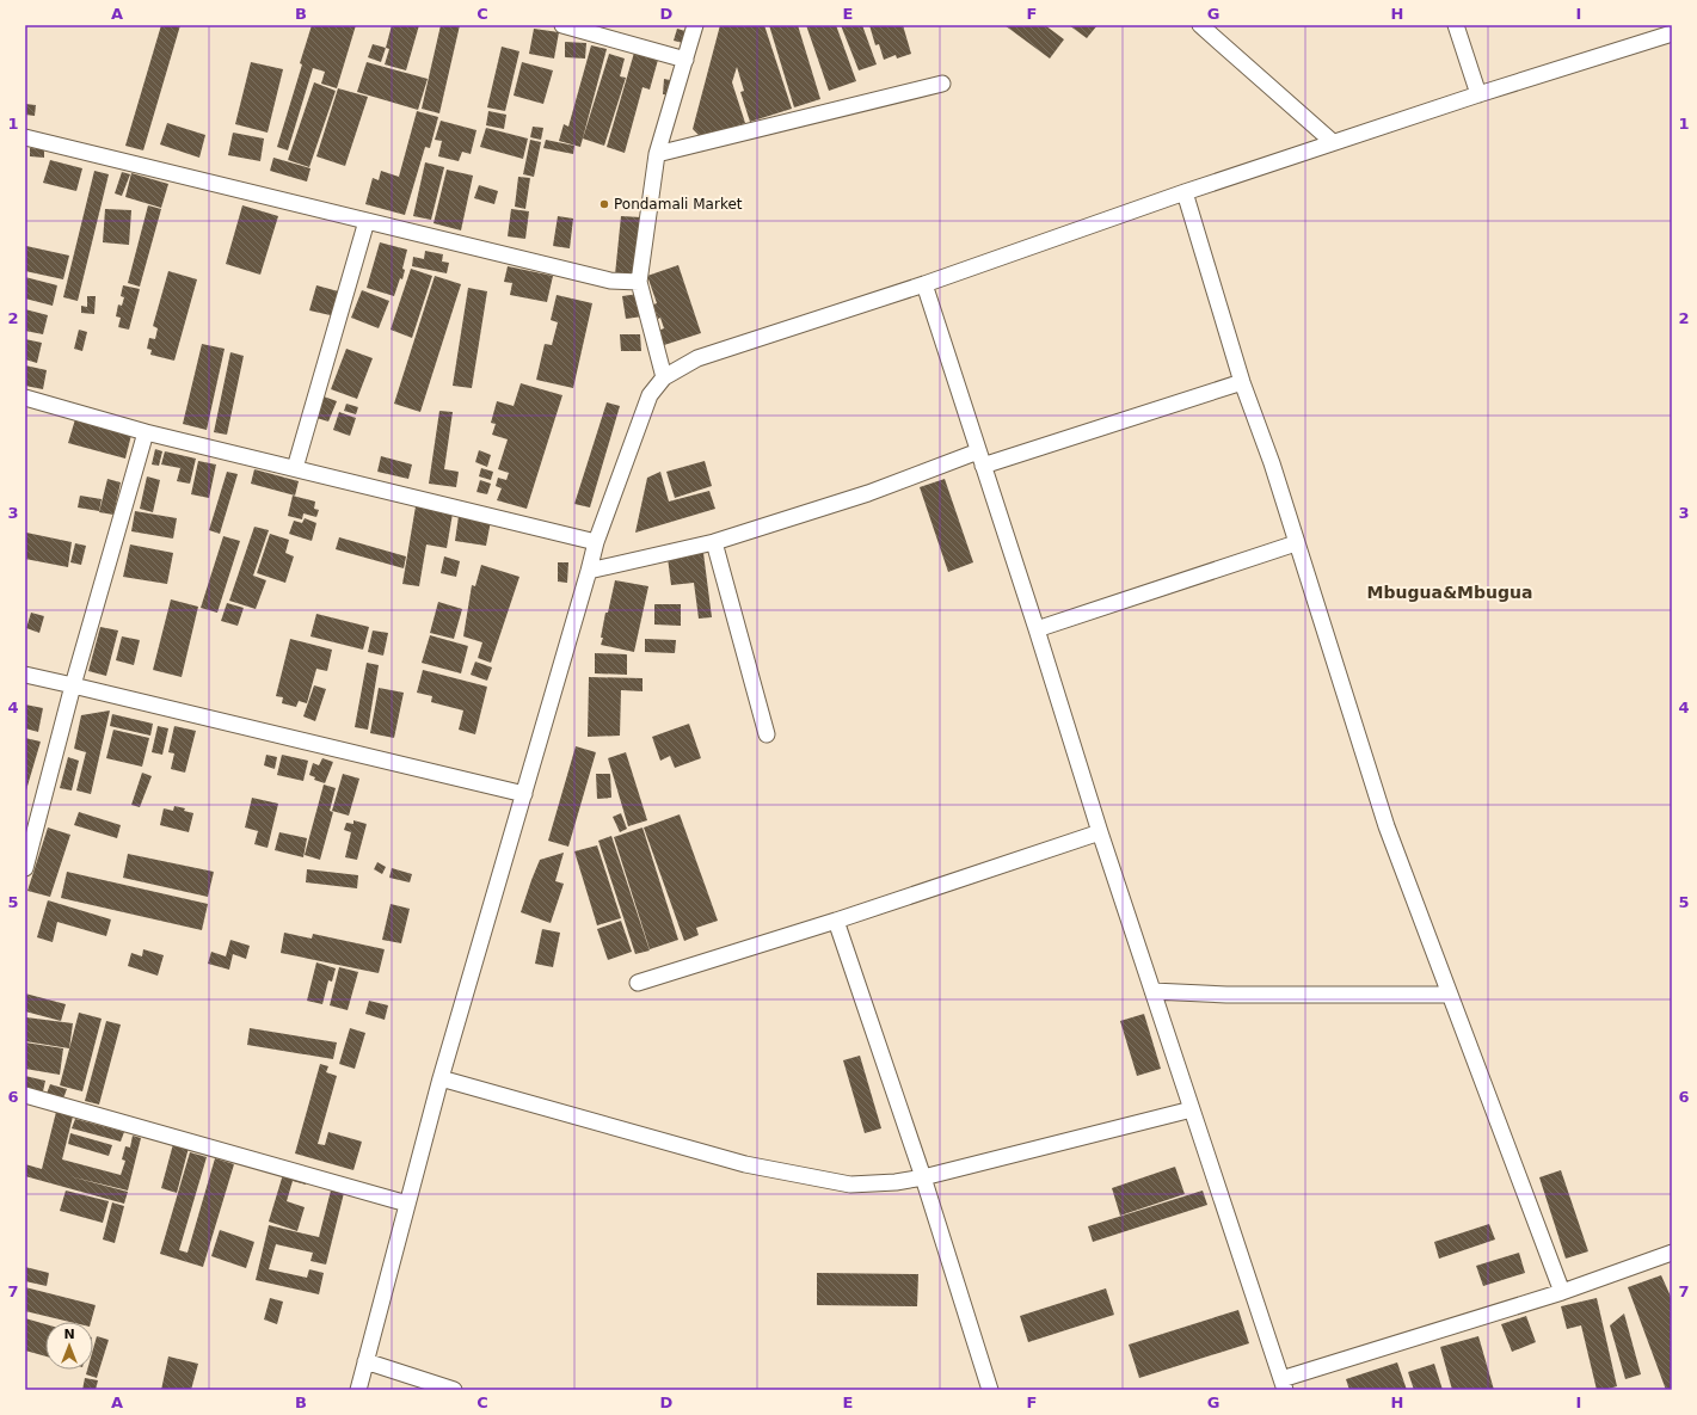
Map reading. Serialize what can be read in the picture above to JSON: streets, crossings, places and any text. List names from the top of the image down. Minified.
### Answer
{"districts":["Mbugua&Mbugua"],"places":["Pondamali Market"],"north":"top","grid":{"columns":["A","B","C","D","E","F","G","H","I"],"rows":["1","2","3","4","5","6","7"]}}
